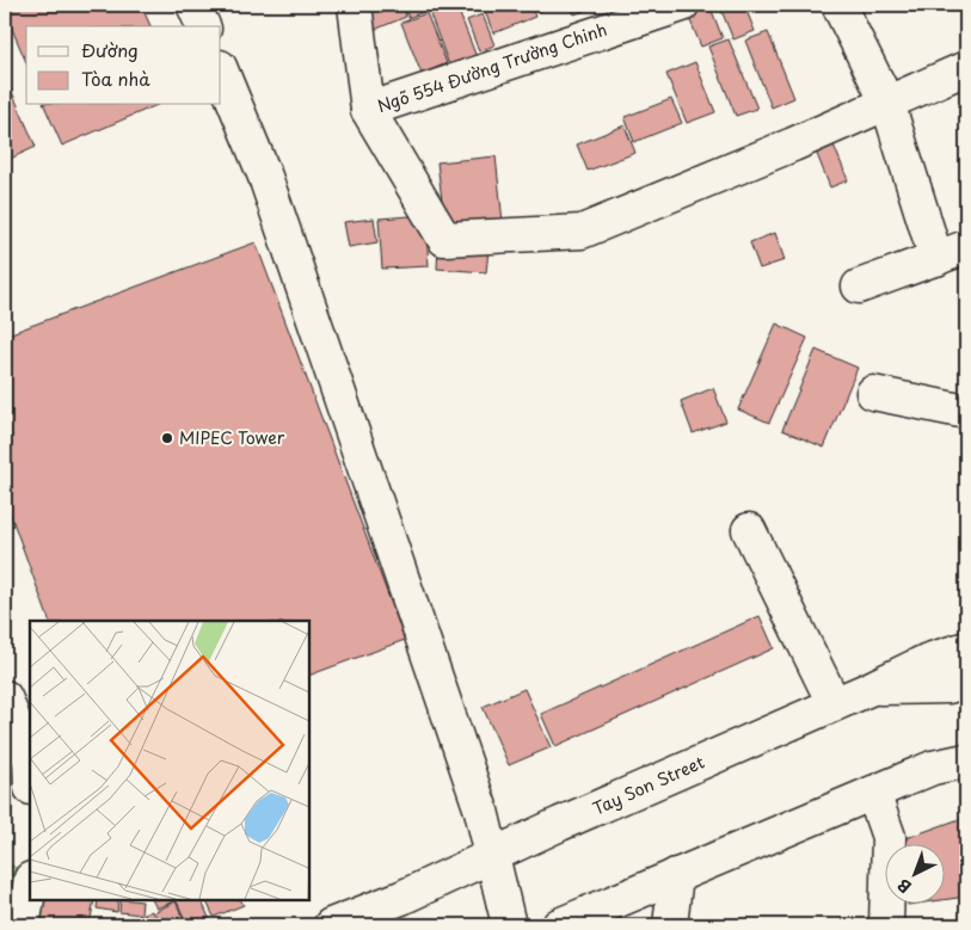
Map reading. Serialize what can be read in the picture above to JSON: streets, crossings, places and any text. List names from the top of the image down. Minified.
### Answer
{"streets":{"main road":["Ngõ 554 Đường Trường Chinh","Tay Son Street"]},"places":["MIPEC Tower"],"legend":["Đường","Tòa nhà"],"north":"bottom left"}
